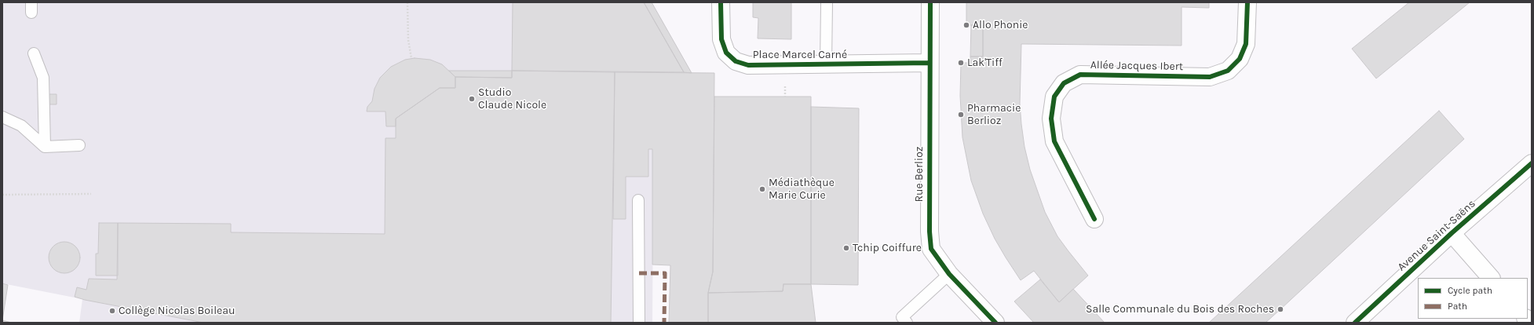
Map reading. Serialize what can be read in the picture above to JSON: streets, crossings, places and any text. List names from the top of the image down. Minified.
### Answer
{"streets":{"street":["Place Marcel Carné","Allée Jacques Ibert","Rue Berlioz","Avenue Saint-Saëns"]},"crossings":[["Place Marcel Carné","Rue Berlioz"]],"places":["Allo Phonie","Lak'Tiff","Studio Claude Nicole","Pharmacie Berlioz","Médiathèque Marie Curie","Tchip Coiffure","Salle Communale du Bois des Roches","Collège Nicolas Boileau"],"legend":["Cycle path","Path"]}
